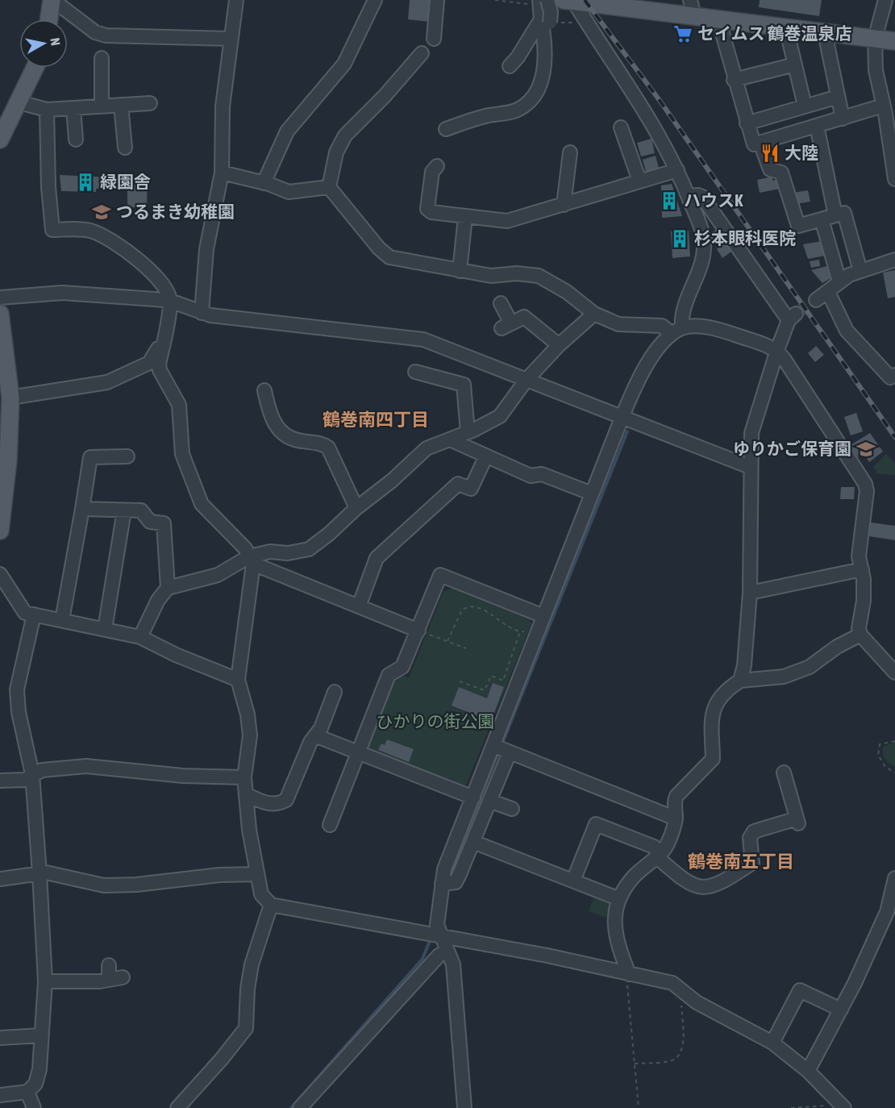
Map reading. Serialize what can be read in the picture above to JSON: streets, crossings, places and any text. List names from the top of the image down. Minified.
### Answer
{"districts":["鶴巻南四丁目","鶴巻南五丁目"],"parks":["ひかりの街公園"],"places":{"supermarket":["セイムス 鶴巻温泉店"],"restaurant":["大陸"],"building":["緑園舎","ハウスK","杉本眼科医院"],"school or university":["つるまき幼稚園","ゆりかご保育園"]},"north":"right"}
